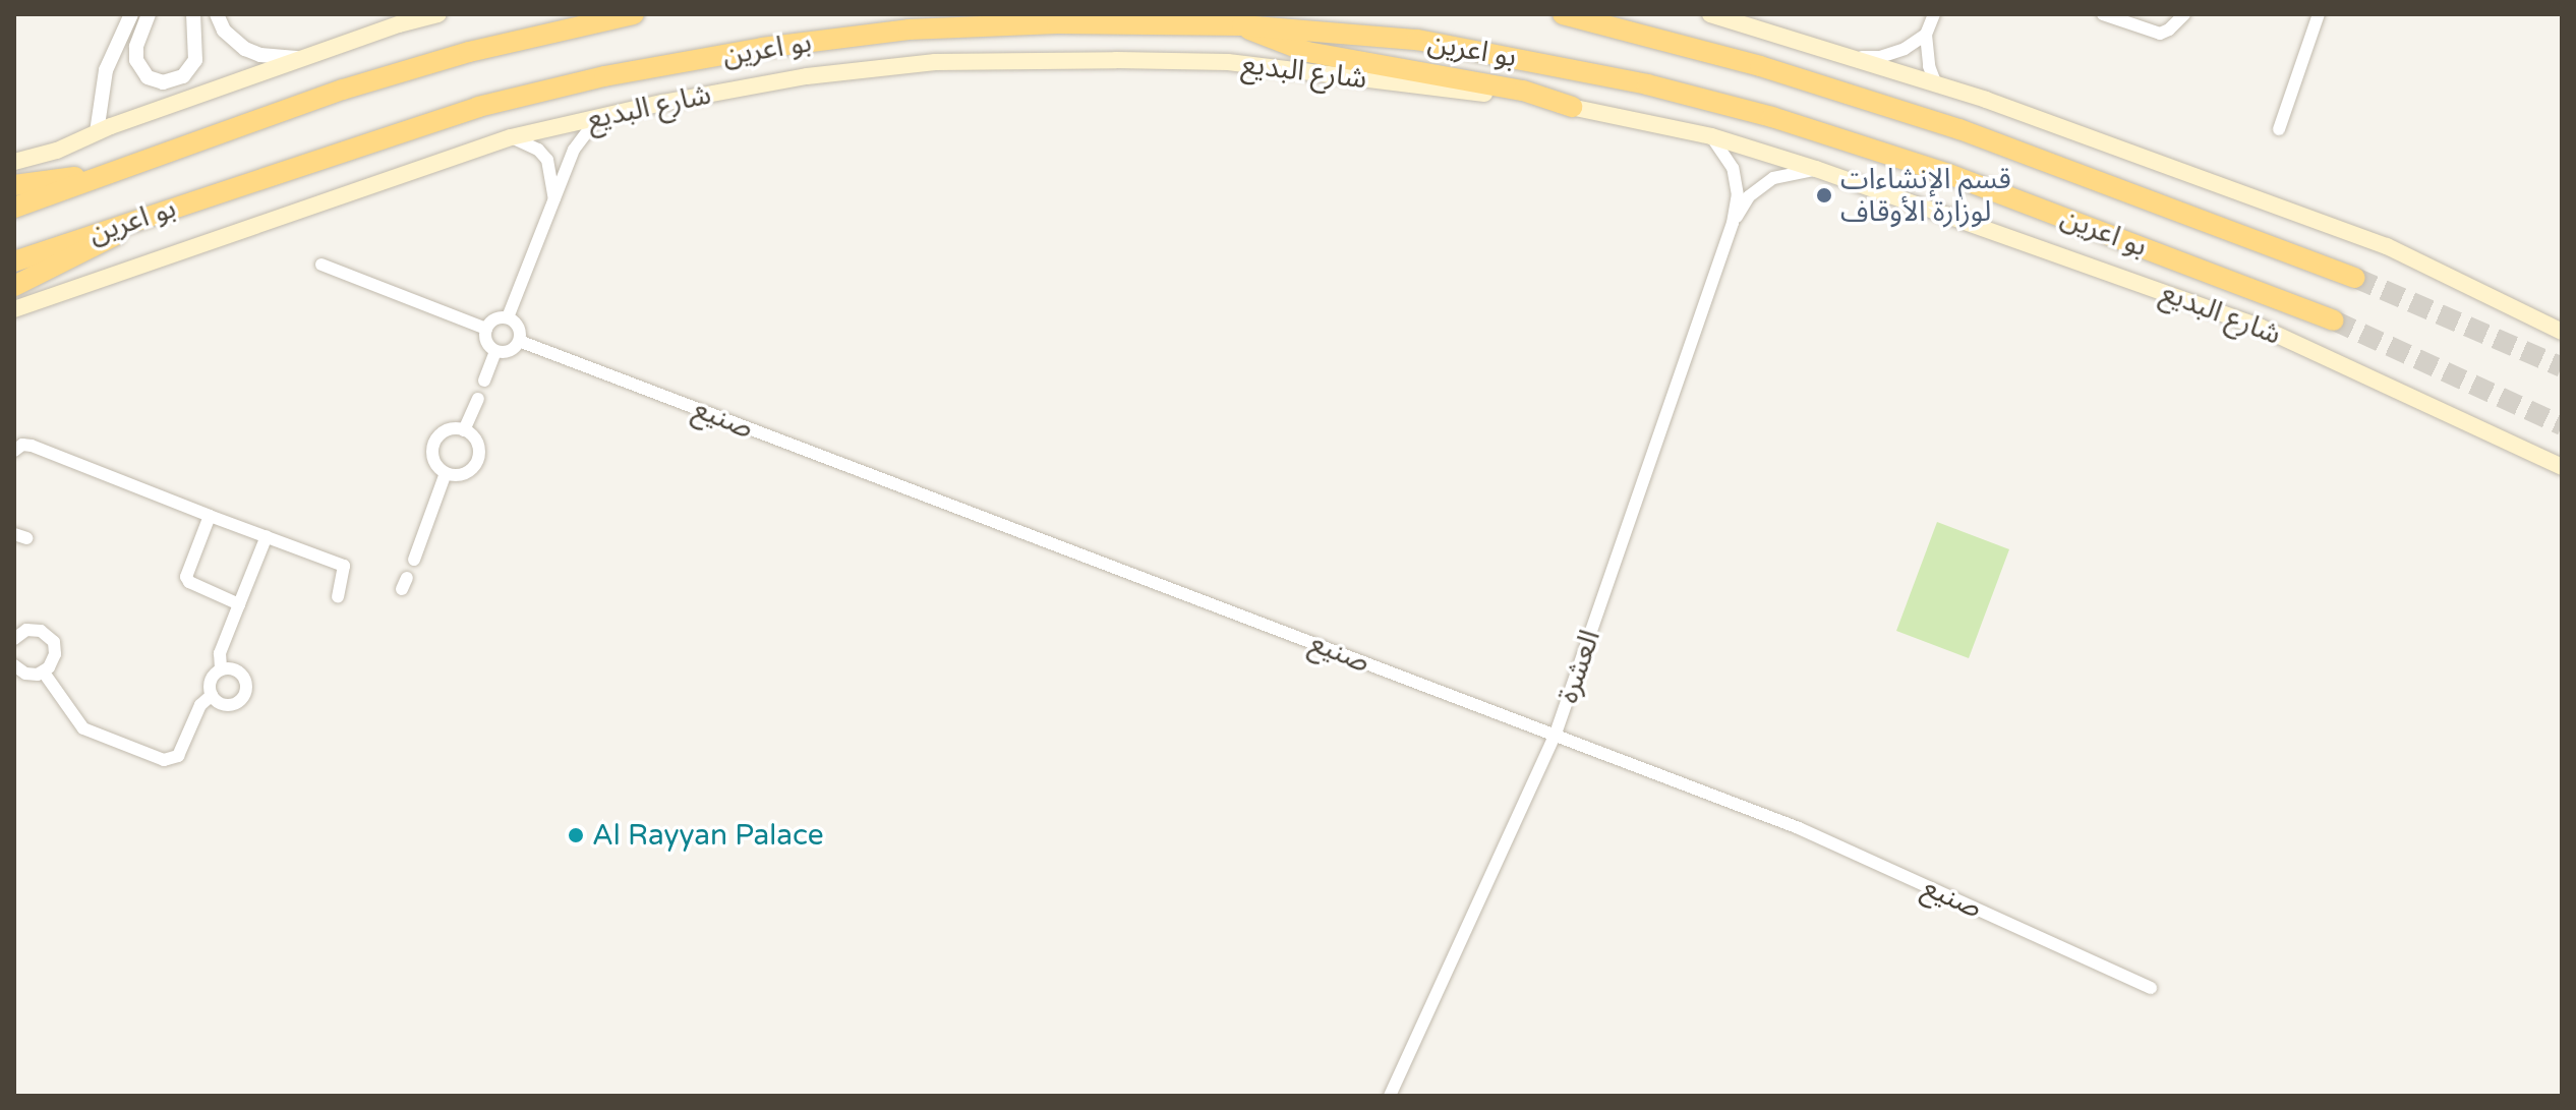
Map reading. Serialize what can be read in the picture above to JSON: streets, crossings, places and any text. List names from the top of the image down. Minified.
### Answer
{"streets":{"highway":["بو اعرين"],"main road":["شارع البديع"],"street":["صنيع","العشرة"]},"crossings":[["شارع البديع","العشرة"],["صنيع","العشرة"]],"places":["قسم الإنشاءات لوزارة الأوقاف","Al Rayyan Palace"]}
